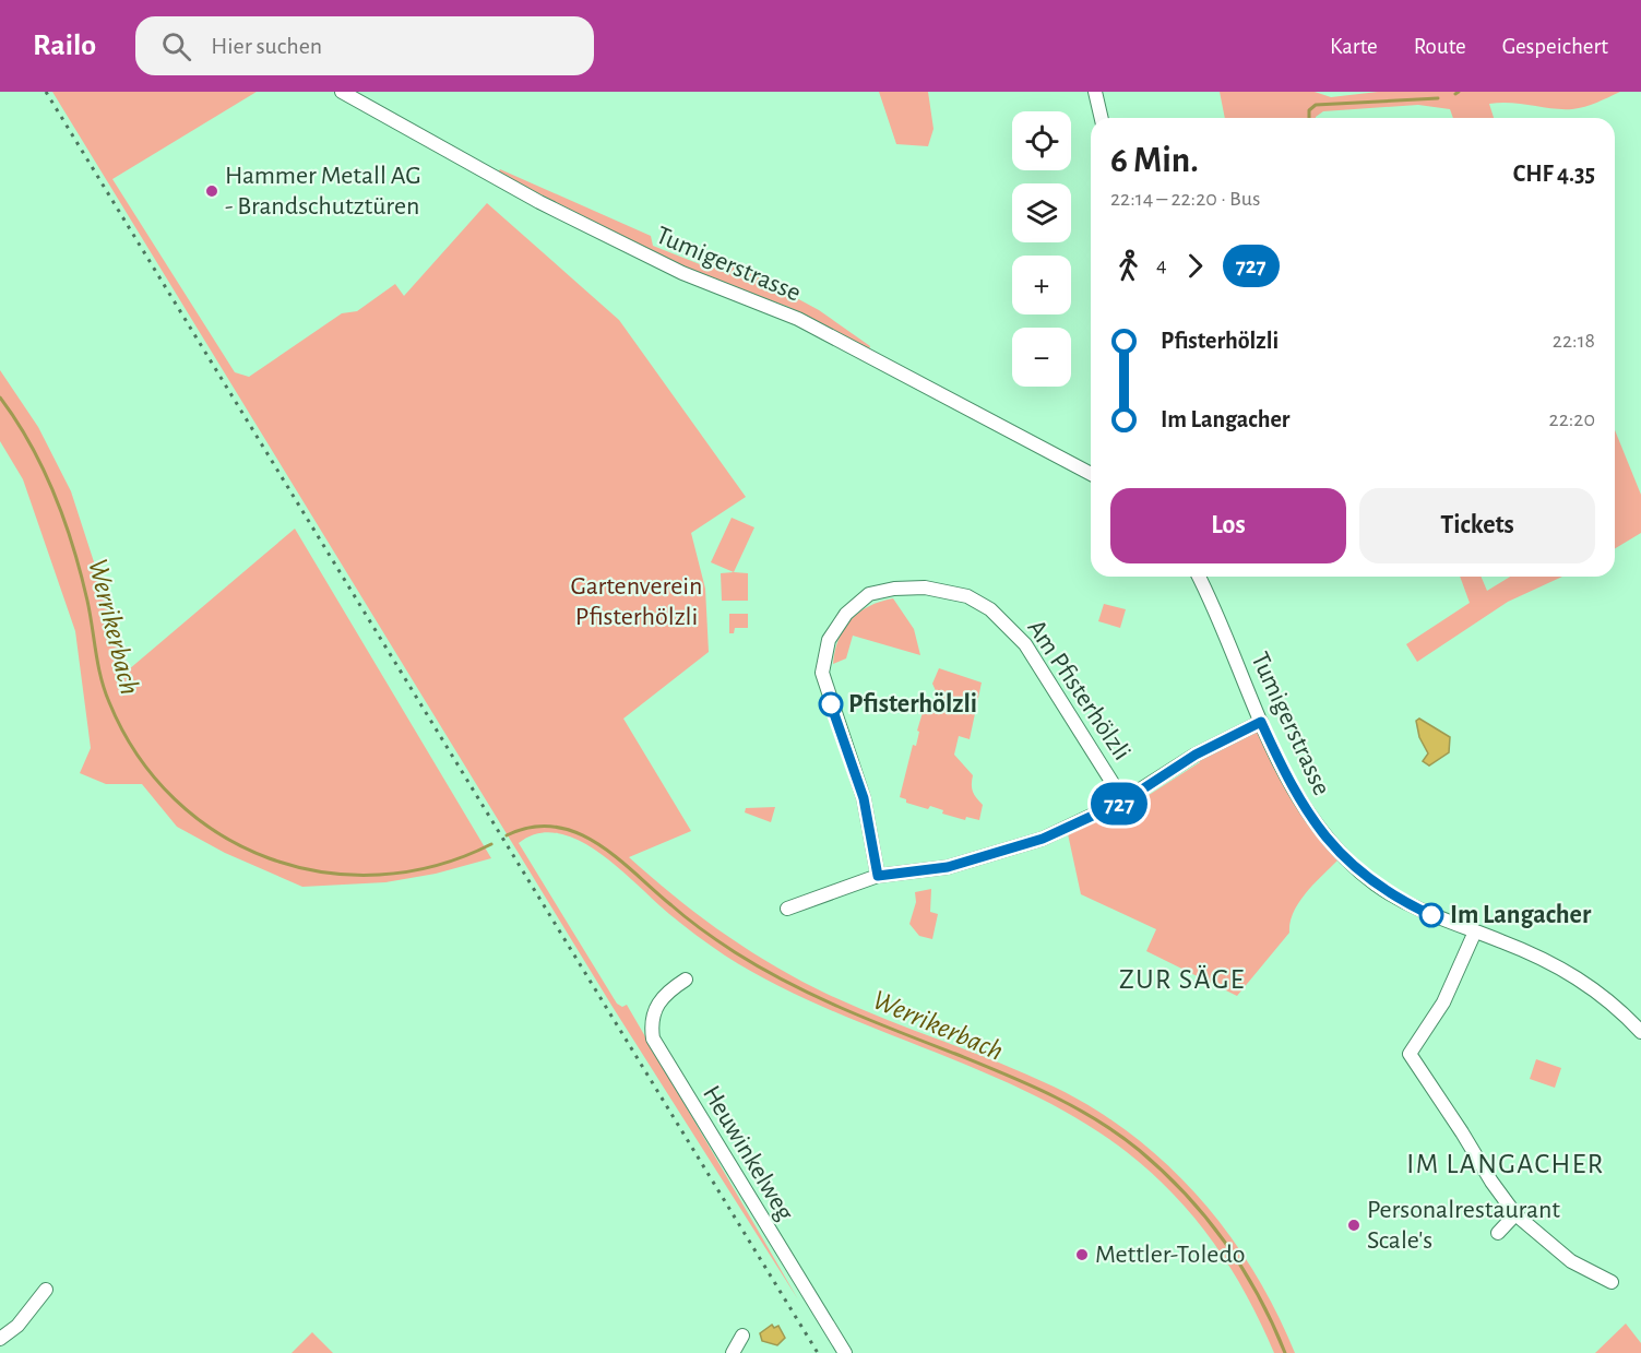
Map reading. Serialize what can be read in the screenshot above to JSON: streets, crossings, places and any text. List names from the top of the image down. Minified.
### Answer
{"streets":{"street":["Tumigerstrasse","Am Pfisterhölzli","Heuwinkelweg"]},"districts":["ZUR SÄGE","IM LANGACHER"],"water":["Werrikerbach"],"parks":["Gartenverein Pfisterhölzli"],"places":["Hammer Metall AG - Brandschutztüren","Pfisterhölzli","Im Langacher","Personalrestaurant Scale's","Mettler-Toledo"],"lines":["bus line 727"],"page":{"header":"Railo","search":"Hier suchen","nav":["Karte","Route","Gespeichert"],"on_map":"727","map_buttons":["+","−"],"heading":["6 Min.","22:14 – 22:20 · Bus","CHF 4.35"],"legs":["4","727"],"list":[{"name":"Pfisterhölzli","value":"22:18"},{"name":"Im Langacher","value":"22:20"}],"buttons":["Los","Tickets"]}}
